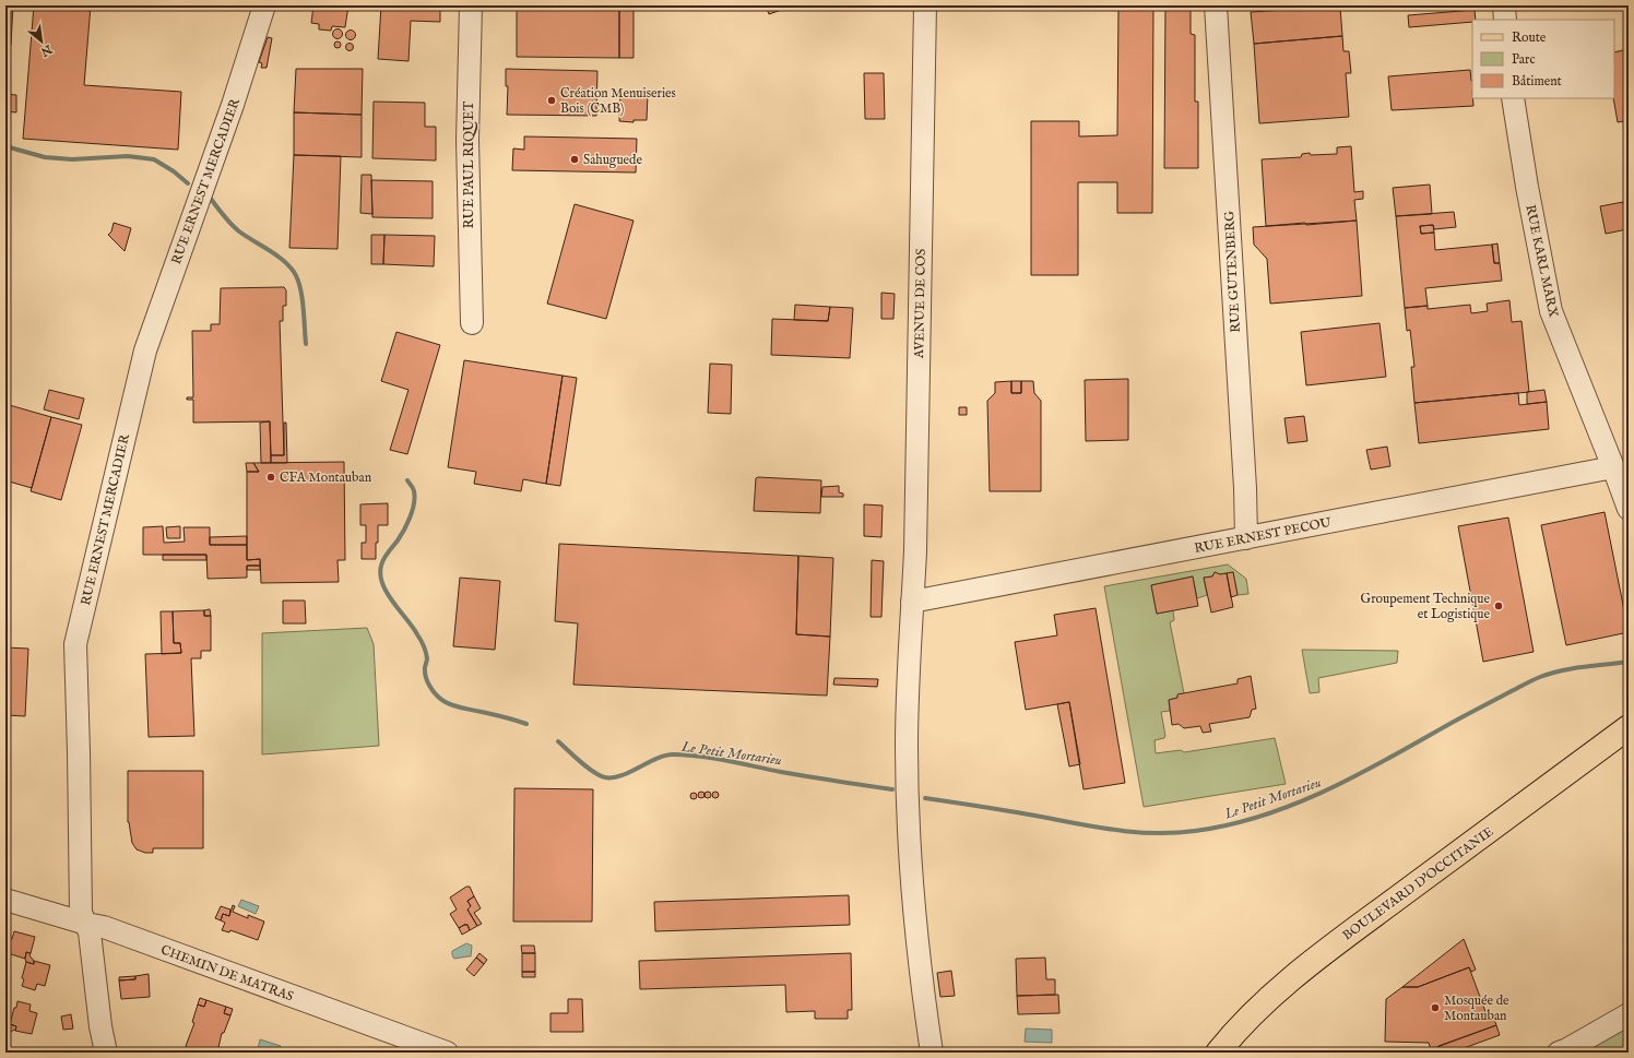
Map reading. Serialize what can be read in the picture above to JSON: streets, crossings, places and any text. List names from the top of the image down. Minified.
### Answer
{"streets":{"main road":["BOULEVARD D'OCCITANIE"],"street":["RUE PAUL RIQUET","RUE ERNEST MERCADIER","RUE KARL MARX","RUE GUTENBERG","AVENUE DE COS","RUE ERNEST PECOU","CHEMIN DE MATRAS"]},"crossings":[["RUE ERNEST MERCADIER","CHEMIN DE MATRAS"],["RUE KARL MARX","RUE ERNEST PECOU"],["RUE GUTENBERG","RUE ERNEST PECOU"],["AVENUE DE COS","RUE ERNEST PECOU"]],"water":["Le Petit Mortarieu"],"places":["Création Menuiseries Bois (CMB)","Sahuguede","CFA Montauban","Groupement Technique et Logistique","Mosquée de Montauban"],"legend":["Route","Parc","Bâtiment"],"north":"bottom right"}
